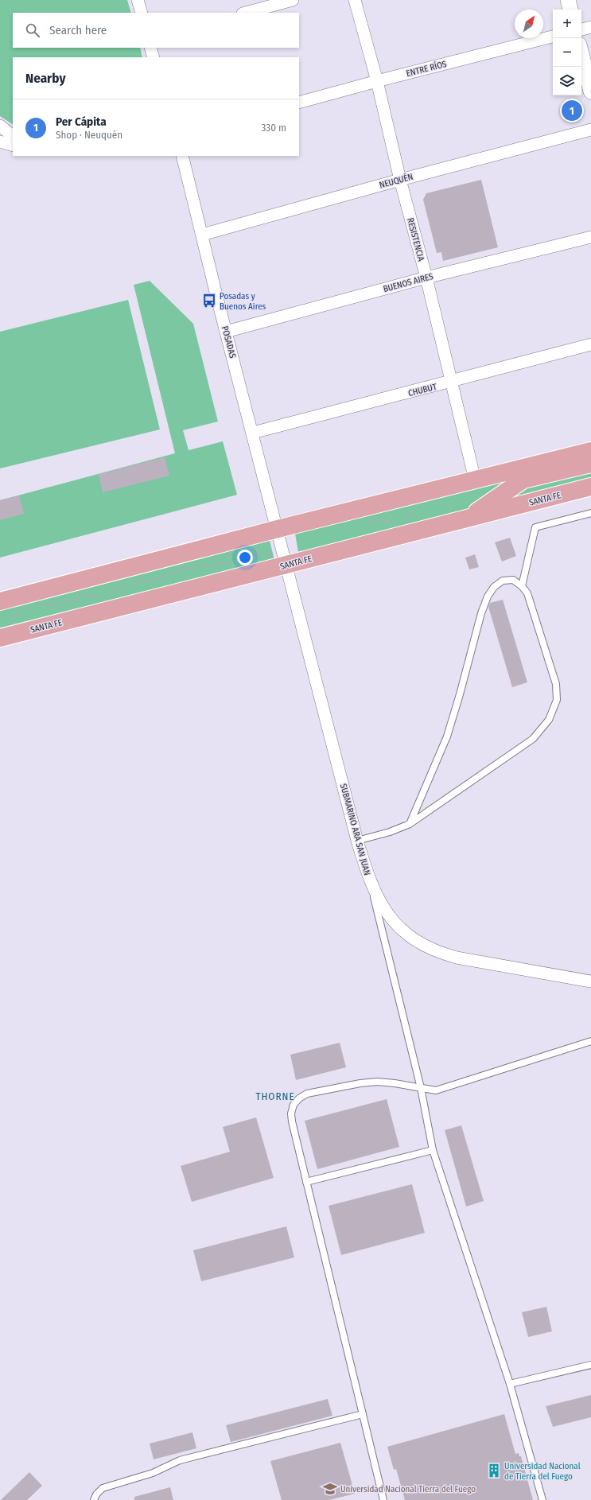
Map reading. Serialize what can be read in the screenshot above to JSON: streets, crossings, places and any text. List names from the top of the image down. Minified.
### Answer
{"streets":{"main road":["SANTA FE"],"street":["ENTRE RÍOS","NEUQUÉN","RESISTENCIA","BUENOS AIRES","POSADAS","CHUBUT","SUBMARINO ARA SAN JUAN"]},"crossings":[["ENTRE RÍOS","RESISTENCIA"],["NEUQUÉN","RESISTENCIA"],["NEUQUÉN","POSADAS"],["RESISTENCIA","BUENOS AIRES"],["RESISTENCIA","CHUBUT"],["BUENOS AIRES","POSADAS"],["POSADAS","CHUBUT"],["POSADAS","SUBMARINO ARA SAN JUAN"],["SANTA FE","SUBMARINO ARA SAN JUAN"]],"districts":["THORNE"],"places":{"bus stop":["Posadas y Buenos Aires"],"building":["Universidad Nacional de Tierra del Fuego"],"school or university":["Universidad Nacional Tierra del Fuego"]},"north":"top right","page":{"map_buttons":["+","−"],"search":"Search here","heading":"Nearby","pins":"1","list":[{"mark":"1","name":"Per Cápita","note":"Shop · Neuquén","value":"330 m"}]}}
